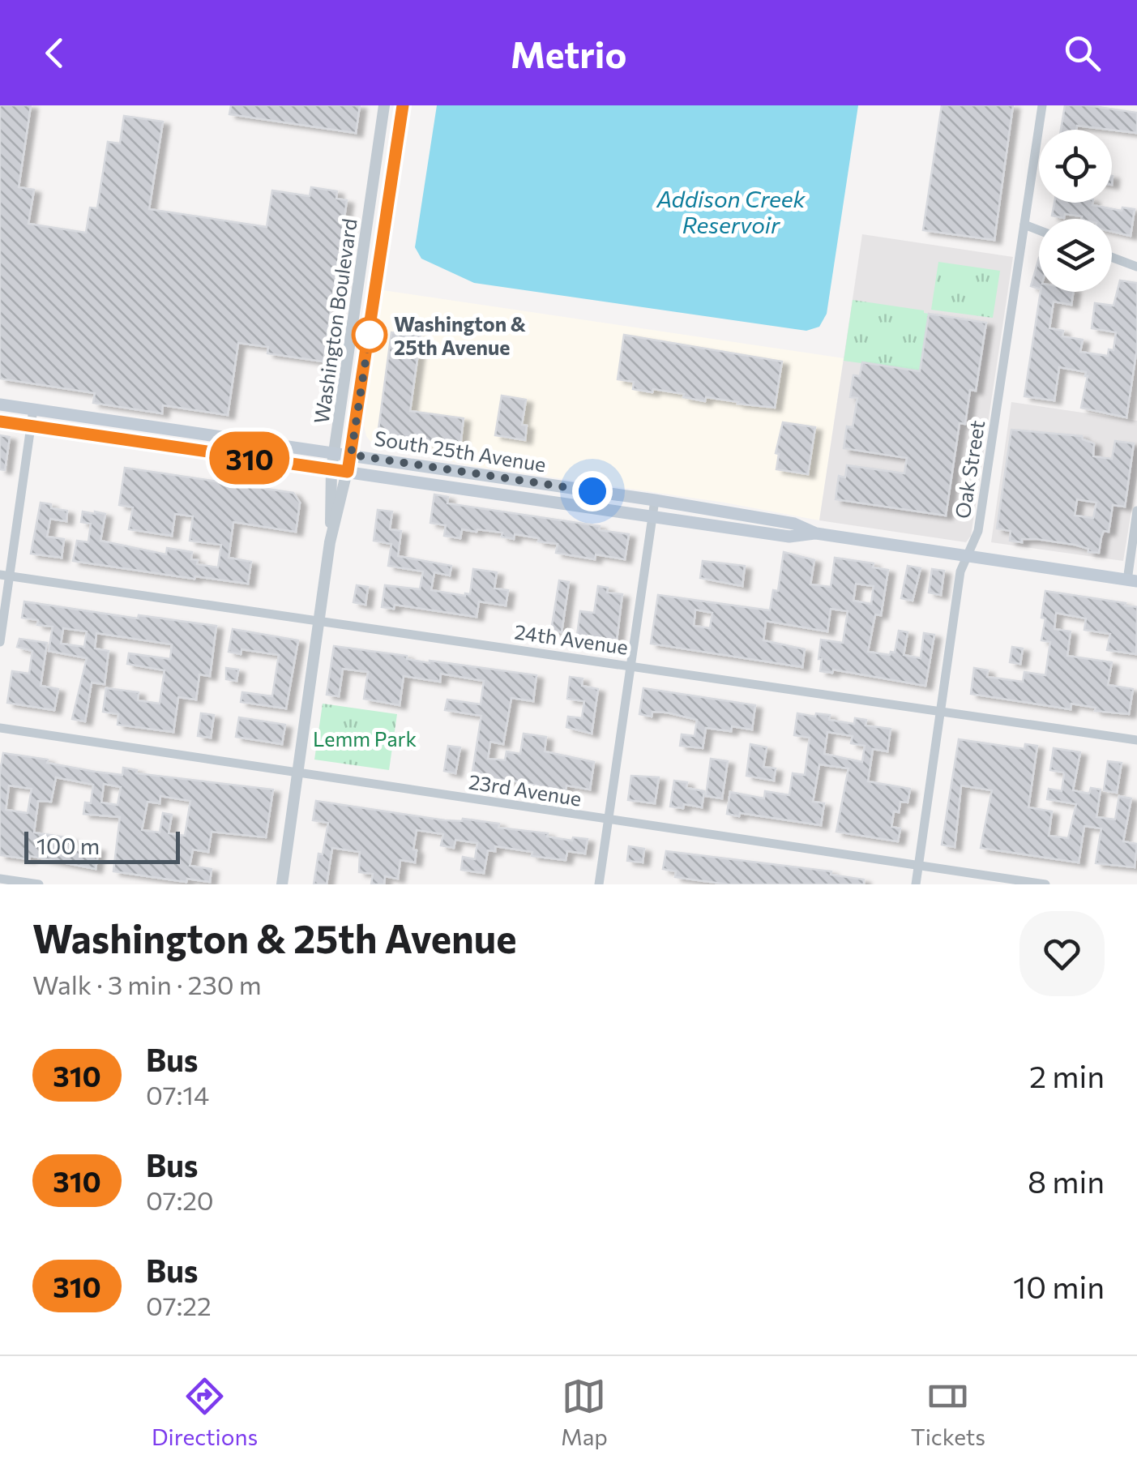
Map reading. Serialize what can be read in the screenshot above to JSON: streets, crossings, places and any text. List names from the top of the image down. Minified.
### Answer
{"streets":{"main road":["South 25th Avenue"],"street":["Washington Boulevard","Oak Street","24th Avenue","23rd Avenue"]},"crossings":[["Washington Boulevard","South 25th Avenue"],["Washington Boulevard","24th Avenue"],["Washington Boulevard","23rd Avenue"],["South 25th Avenue","Oak Street"],["Oak Street","24th Avenue"],["Oak Street","23rd Avenue"]],"water":["Addison Creek Reservoir"],"parks":["Lemm Park"],"places":["Washington & 25th Avenue"],"lines":["bus line 310"],"scale_bar":"100 m","page":{"header":"Metrio","on_map":"310","scale":"100 m","heading":["Washington & 25th Avenue","Walk · 3 min · 230 m"],"list":[{"mark":"310","name":"Bus","note":"07:14","value":"2 min"},{"mark":"310","name":"Bus","note":"07:20","value":"8 min"},{"mark":"310","name":"Bus","note":"07:22","value":"10 min"}],"tabs":["Directions","Map","Tickets"]}}
